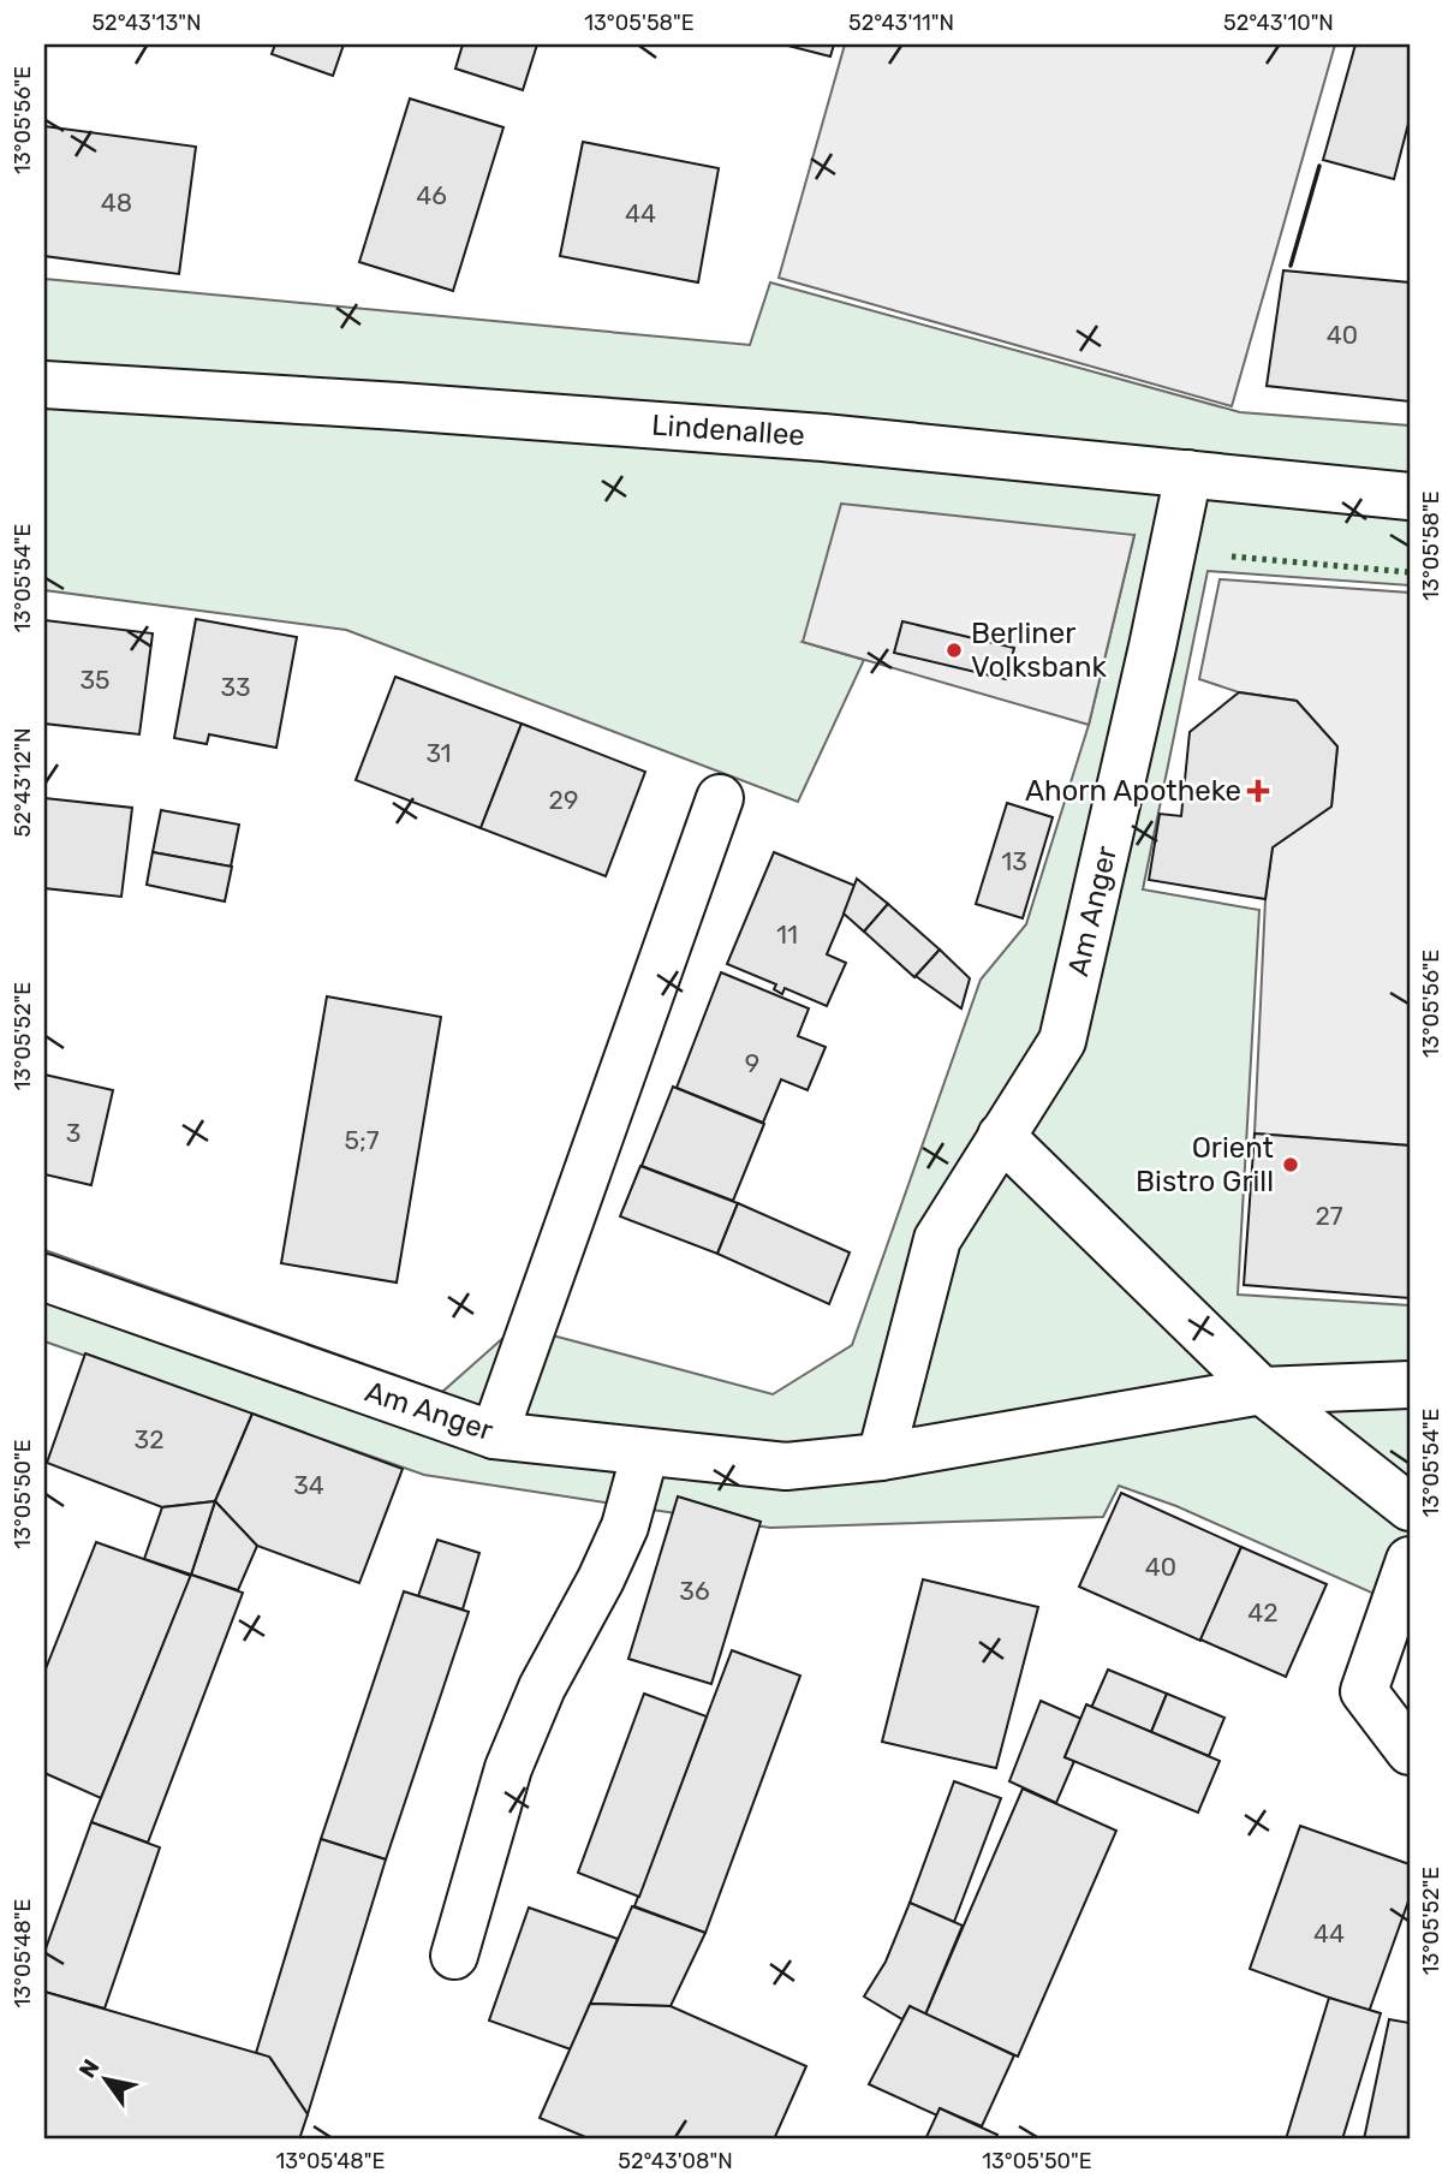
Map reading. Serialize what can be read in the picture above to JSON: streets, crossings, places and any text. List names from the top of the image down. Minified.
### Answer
{"streets":{"street":["Lindenallee","Am Anger"]},"crossings":[["Lindenallee","Am Anger"]],"places":{"other":["Berliner Volksbank","Orient Bistro Grill"],"health":["Ahorn Apotheke"]},"house_numbers":["46","48","44","40","35","33","31","29","13","11","9","3","5;7","27","32","34","40","36","42","44"],"north":"top left","coordinates":["52°43'13\"N","13°05'58\"E","52°43'11\"N","52°43'10\"N","13°05'56\"E","13°05'54\"E","52°43'12\"N","13°05'52\"E","13°05'50\"E","13°05'48\"E","52°43'08\"N"]}
